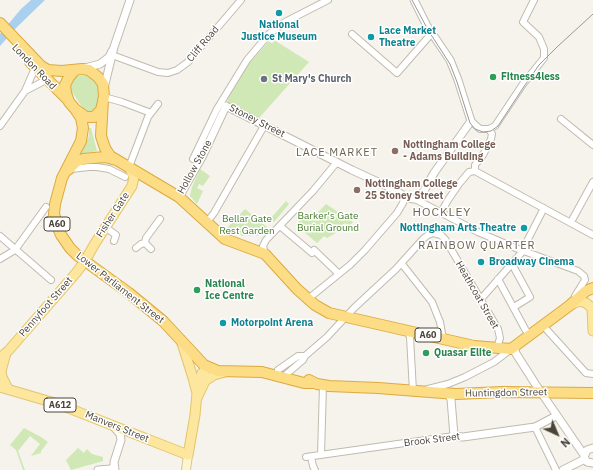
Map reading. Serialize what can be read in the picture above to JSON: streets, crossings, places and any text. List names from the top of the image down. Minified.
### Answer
{"streets":{"highway":["London Road","Hollow Stone","A60","Lower Parliament Street","Huntingdon Street"],"main road":["Fisher Gate","Pennyfoot Street","A612","Manvers Street"],"street":["Cliff Road","Stoney Street","Heathcoat Street","Brook Street"]},"crossings":[["London Road","A60"],["London Road","Lower Parliament Street"],["Stoney Street","Hollow Stone"],["Hollow Stone","Fisher Gate"],["Hollow Stone","A60"],["Fisher Gate","A60"],["Fisher Gate","Lower Parliament Street"],["Fisher Gate","Pennyfoot Street"],["A60","Lower Parliament Street"],["A60","Heathcoat Street"],["Lower Parliament Street","Pennyfoot Street"],["Lower Parliament Street","Huntingdon Street"],["Pennyfoot Street","Manvers Street"]],"districts":["LACE MARKET","HOCKLEY","RAINBOW QUARTER"],"parks":["Barker's Gate Burial Ground","Bellar Gate Rest Garden"],"places":["National Justice Museum","Lace Market Theatre","Fitness4less","St Mary's Church","Nottingham College - Adams Building","Nottingham College 25 Stoney Street","Nottingham Arts Theatre","Broadway Cinema","National Ice Centre","Motorpoint Arena","Quasar Elite"],"north":"bottom right"}
